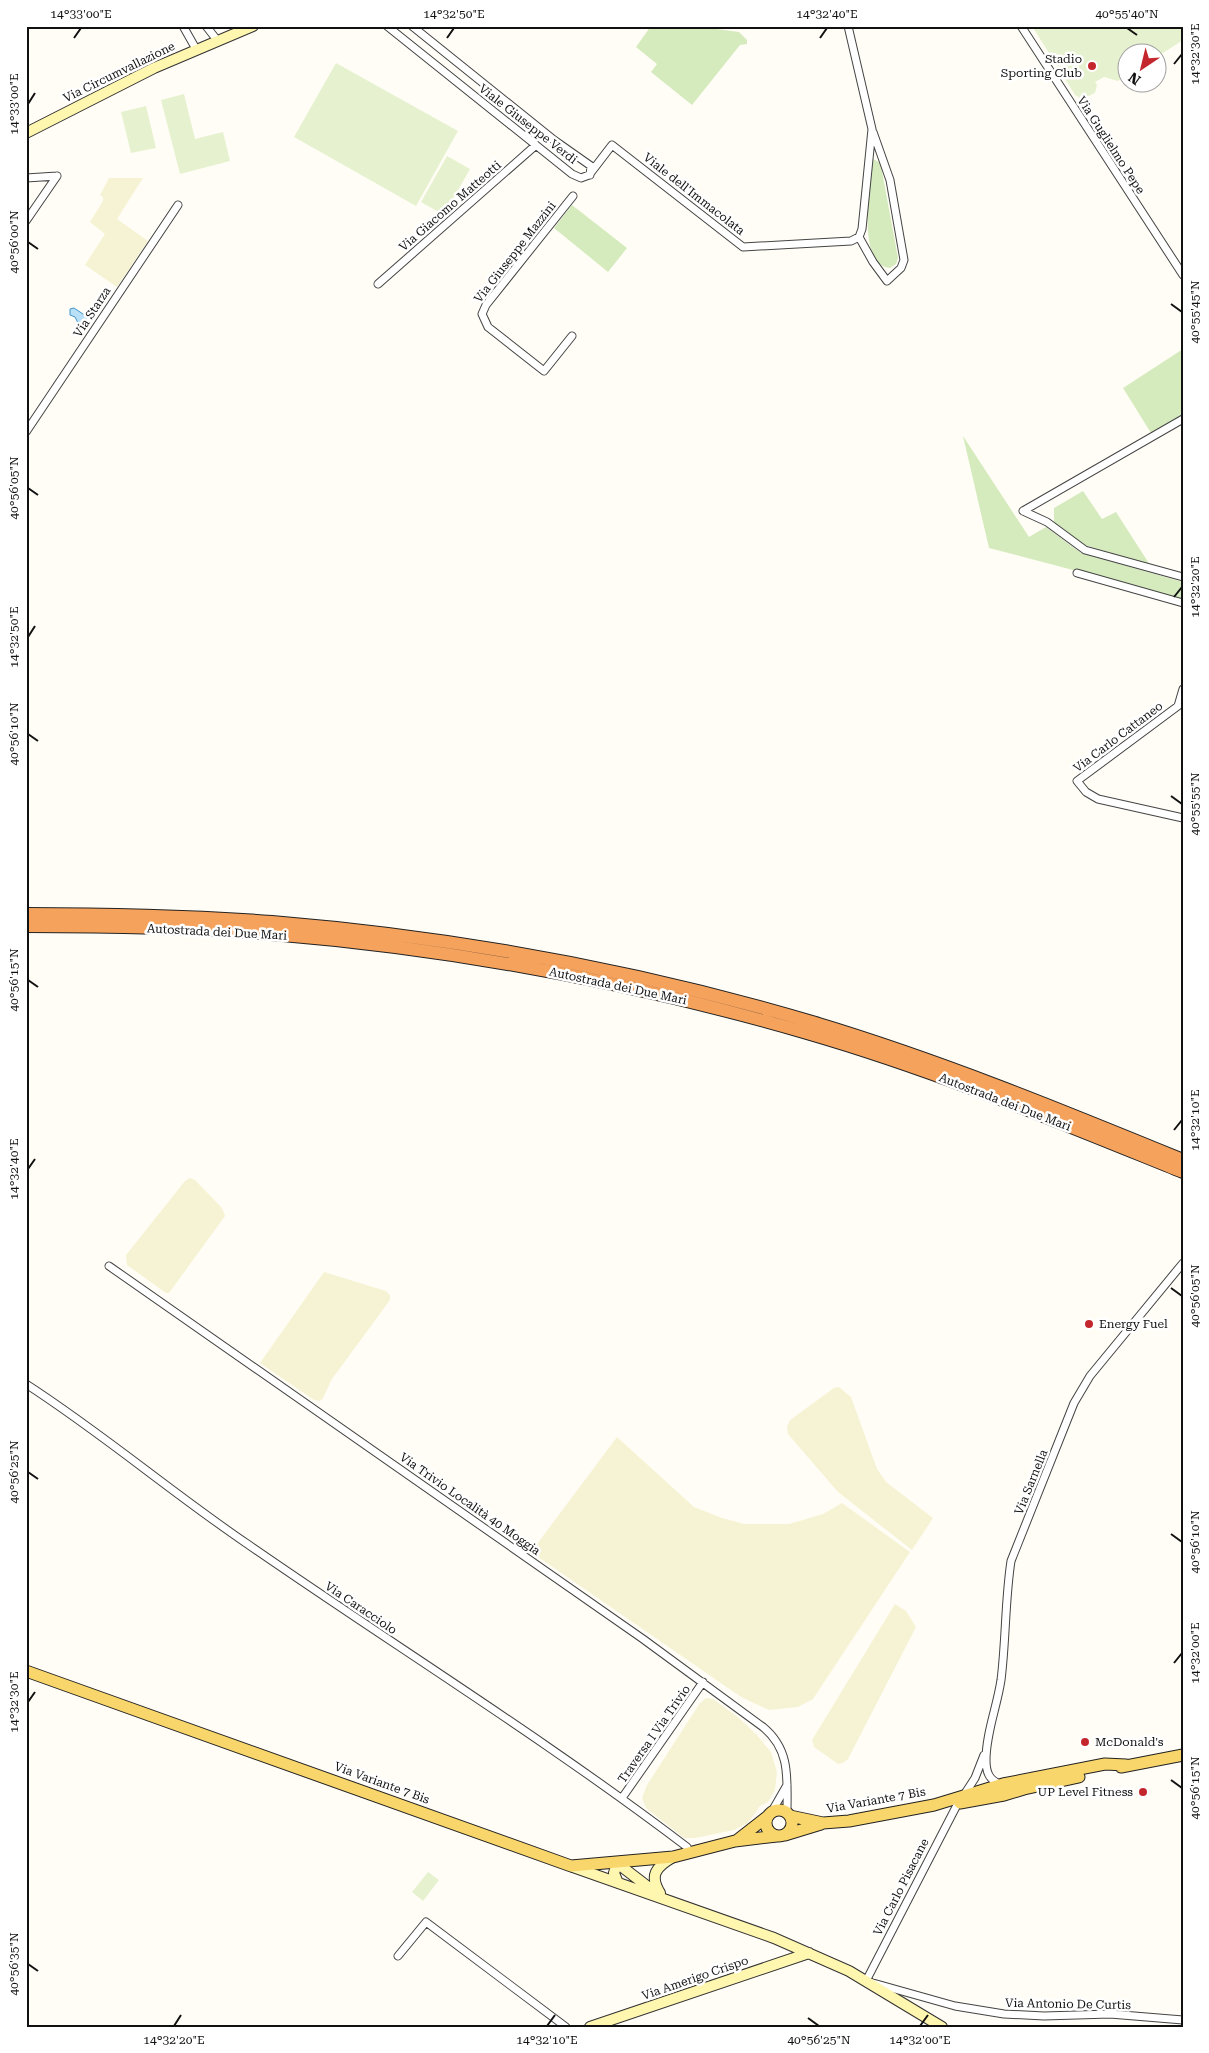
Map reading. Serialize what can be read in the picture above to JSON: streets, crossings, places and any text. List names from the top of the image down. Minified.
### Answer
{"streets":{"highway":["Autostrada dei Due Mari"],"main road":["Via Circumvallazione","Via Variante 7 Bis","Via Amerigo Crispo"],"street":["Viale Giuseppe Verdi","Via Guglielmo Pepe","Viale dell'Immacolata","Via Giacomo Matteotti","Via Giuseppe Mazzini","Via Starza","Via Carlo Cattaneo","Via Sarnella","Via Trivio Località 40 Moggia","Via Caracciolo","Traversa I Via Trivio","Via Carlo Pisacane","Via Antonio De Curtis"]},"crossings":[["Viale Giuseppe Verdi","Viale dell'Immacolata"],["Viale Giuseppe Verdi","Via Giacomo Matteotti"],["Via Sarnella","Via Carlo Pisacane"],["Via Trivio Località 40 Moggia","Traversa I Via Trivio"],["Via Trivio Località 40 Moggia","Via Variante 7 Bis"],["Via Caracciolo","Traversa I Via Trivio"],["Via Variante 7 Bis","Via Carlo Pisacane"],["Via Carlo Pisacane","Via Antonio De Curtis"]],"places":["Stadio Sporting Club","Energy Fuel","McDonald's","UP Level Fitness"],"north":"bottom left","coordinates":["14°33'00\"E","14°32'50\"E","14°32'40\"E","40°55'40\"N","14°32'30\"E","40°56'00\"N","40°55'45\"N","40°56'05\"N","14°32'20\"E","40°56'10\"N","40°55'55\"N","40°56'15\"N","14°32'10\"E","40°56'25\"N","14°32'00\"E","40°56'35\"N"]}
